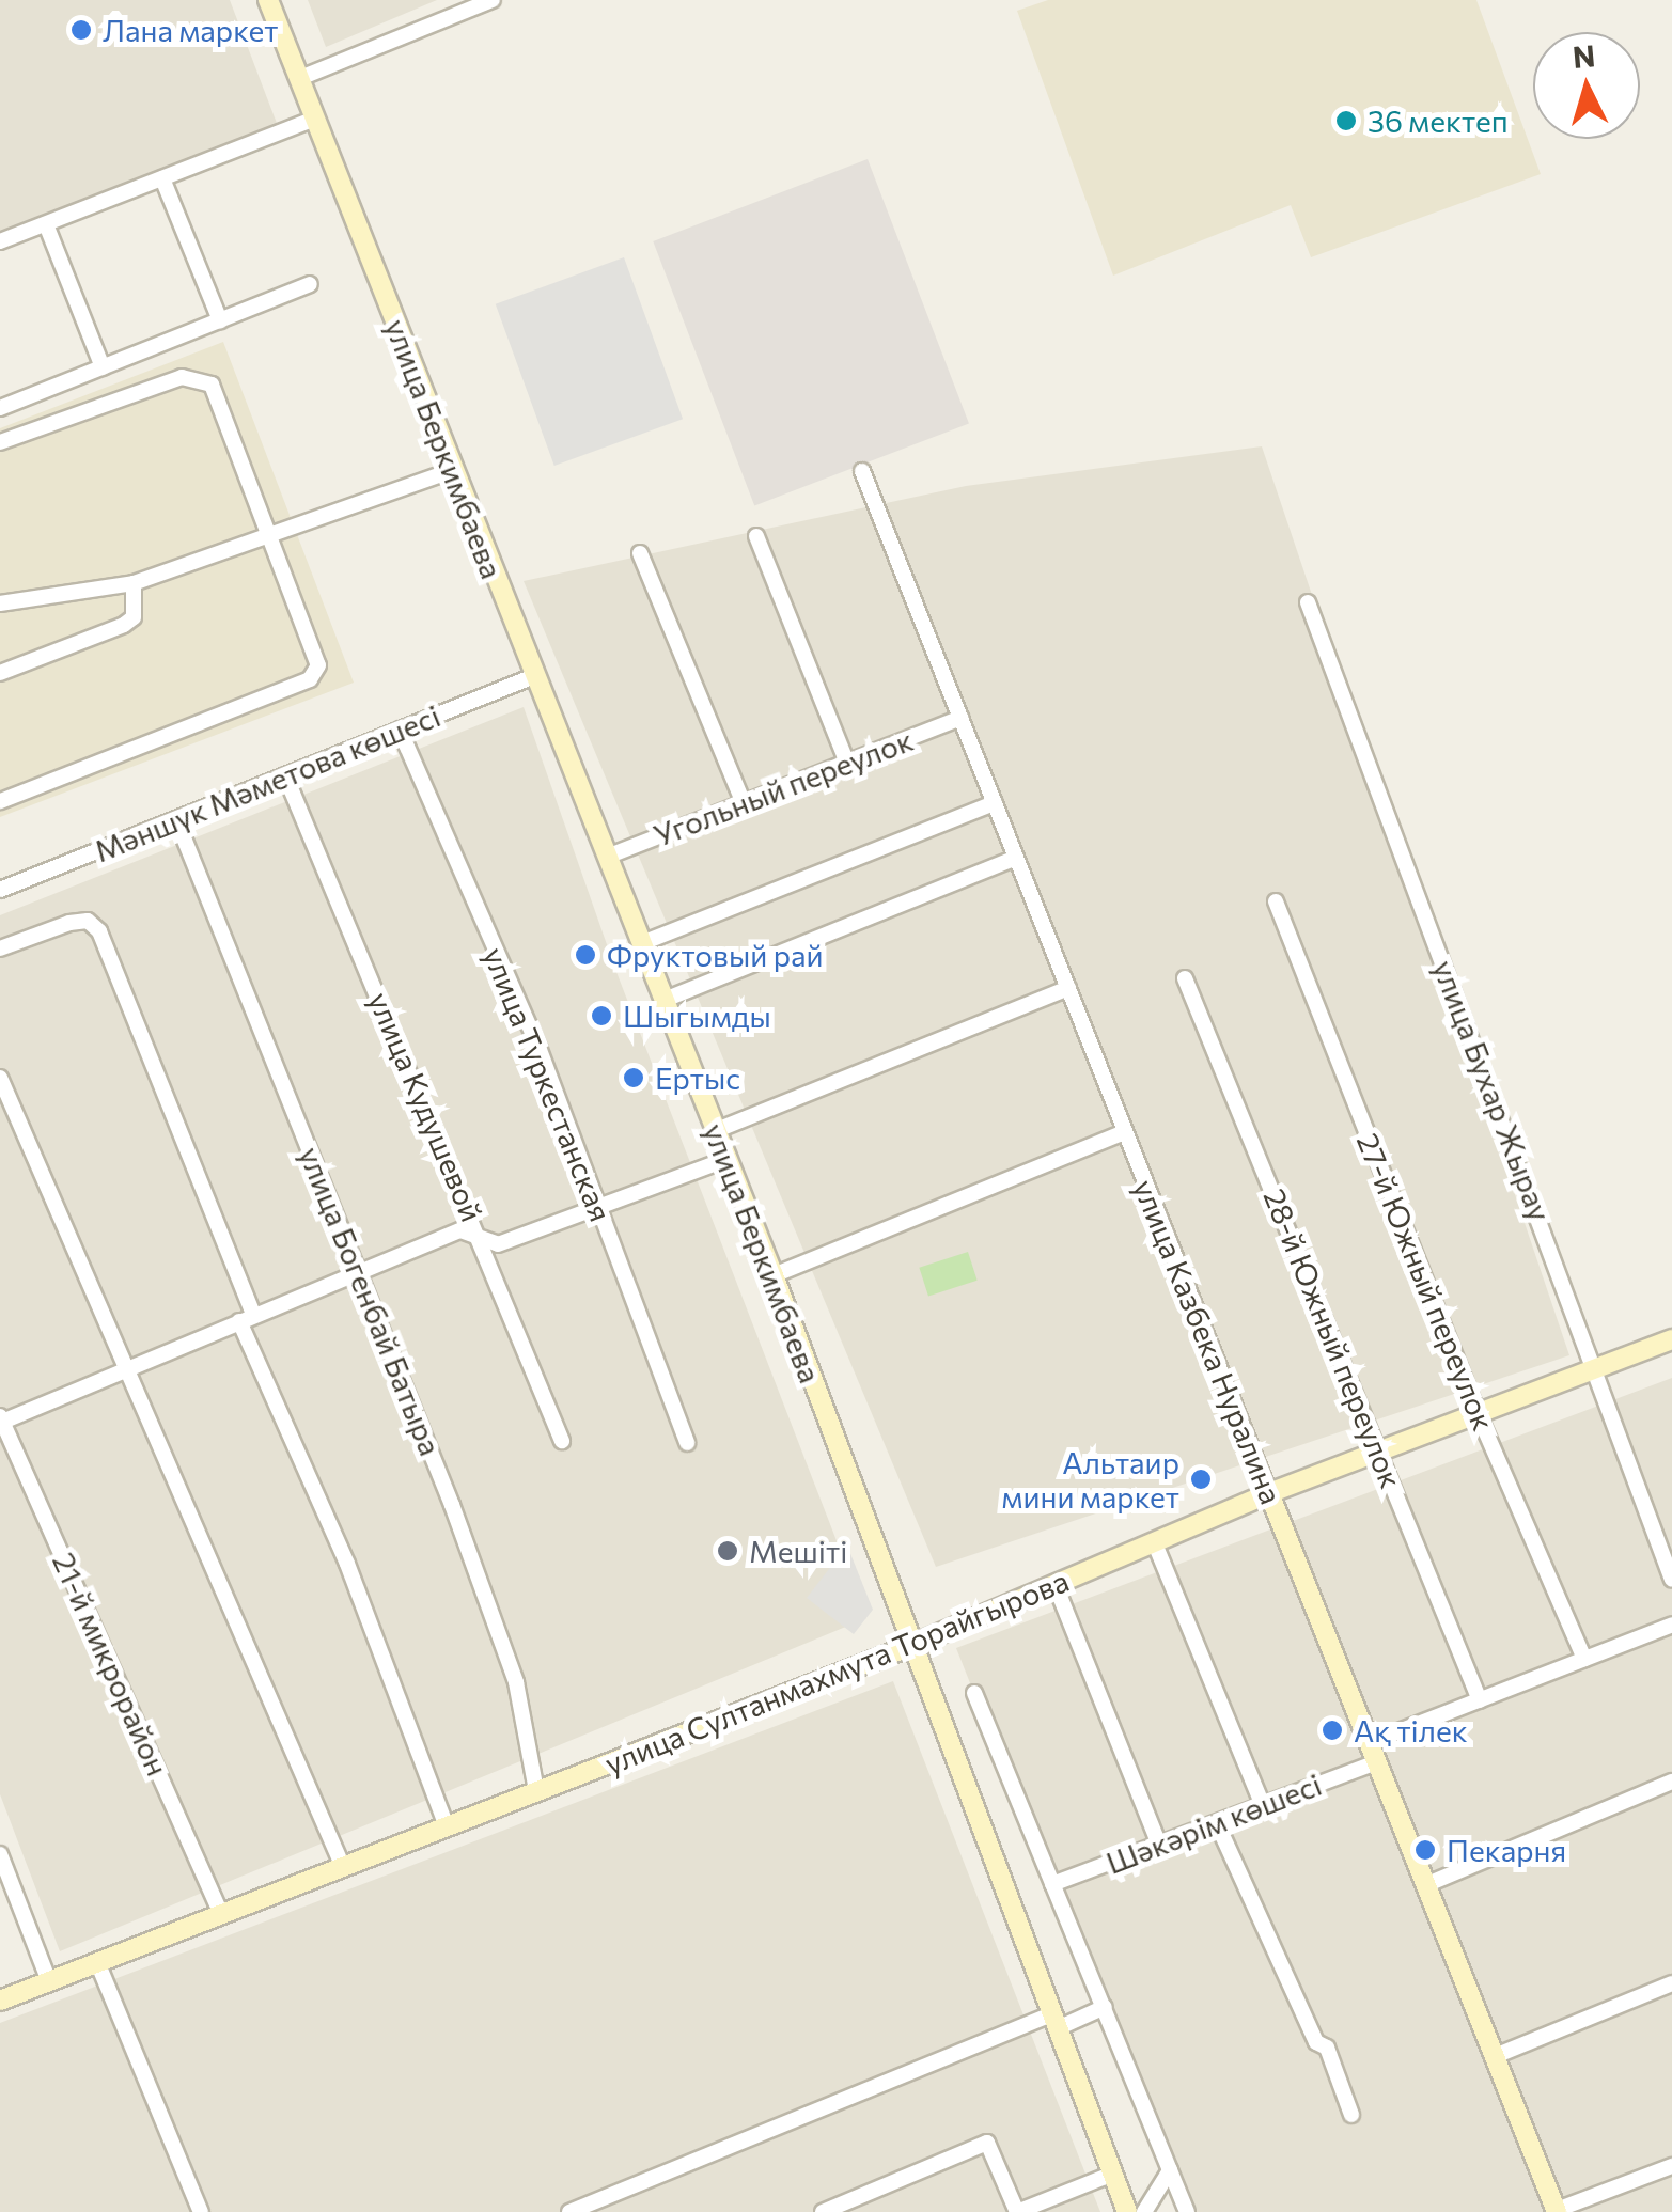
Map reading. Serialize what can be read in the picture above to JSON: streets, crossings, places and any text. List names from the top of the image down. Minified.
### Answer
{"streets":{"street":["улица Беркимбаева","Мәншүк Мәметова көшесі","Угольный переулок","улица Туркестанская","улица Бухар Жырау","улица Кудушевой","27-й Южный переулок","улица Богенбай Батыра","28-й Южный переулок","улица Казбека Нуралина","21-й микрорайон","улица Султанмахмута Торайгырова","Шәкәрім көшесі"]},"crossings":[["улица Беркимбаева","Мәншүк Мәметова көшесі"],["улица Беркимбаева","Угольный переулок"],["улица Беркимбаева","улица Султанмахмута Торайгырова"],["Мәншүк Мәметова көшесі","улица Туркестанская"],["Мәншүк Мәметова көшесі","улица Кудушевой"],["Мәншүк Мәметова көшесі","улица Богенбай Батыра"],["Угольный переулок","улица Казбека Нуралина"],["улица Бухар Жырау","улица Султанмахмута Торайгырова"],["27-й Южный переулок","улица Султанмахмута Торайгырова"],["27-й Южный переулок","Шәкәрім көшесі"],["улица Богенбай Батыра","улица Султанмахмута Торайгырова"],["28-й Южный переулок","улица Султанмахмута Торайгырова"],["28-й Южный переулок","Шәкәрім көшесі"],["улица Казбека Нуралина","улица Султанмахмута Торайгырова"],["улица Казбека Нуралина","Шәкәрім көшесі"],["21-й микрорайон","улица Султанмахмута Торайгырова"]],"places":["Лана маркет","36 мектеп","Фруктовый рай","Шыгымды","Ертыс","Альтаир мини маркет","Мешіті","Ақ тілек","Пекарня"],"north":"top"}
